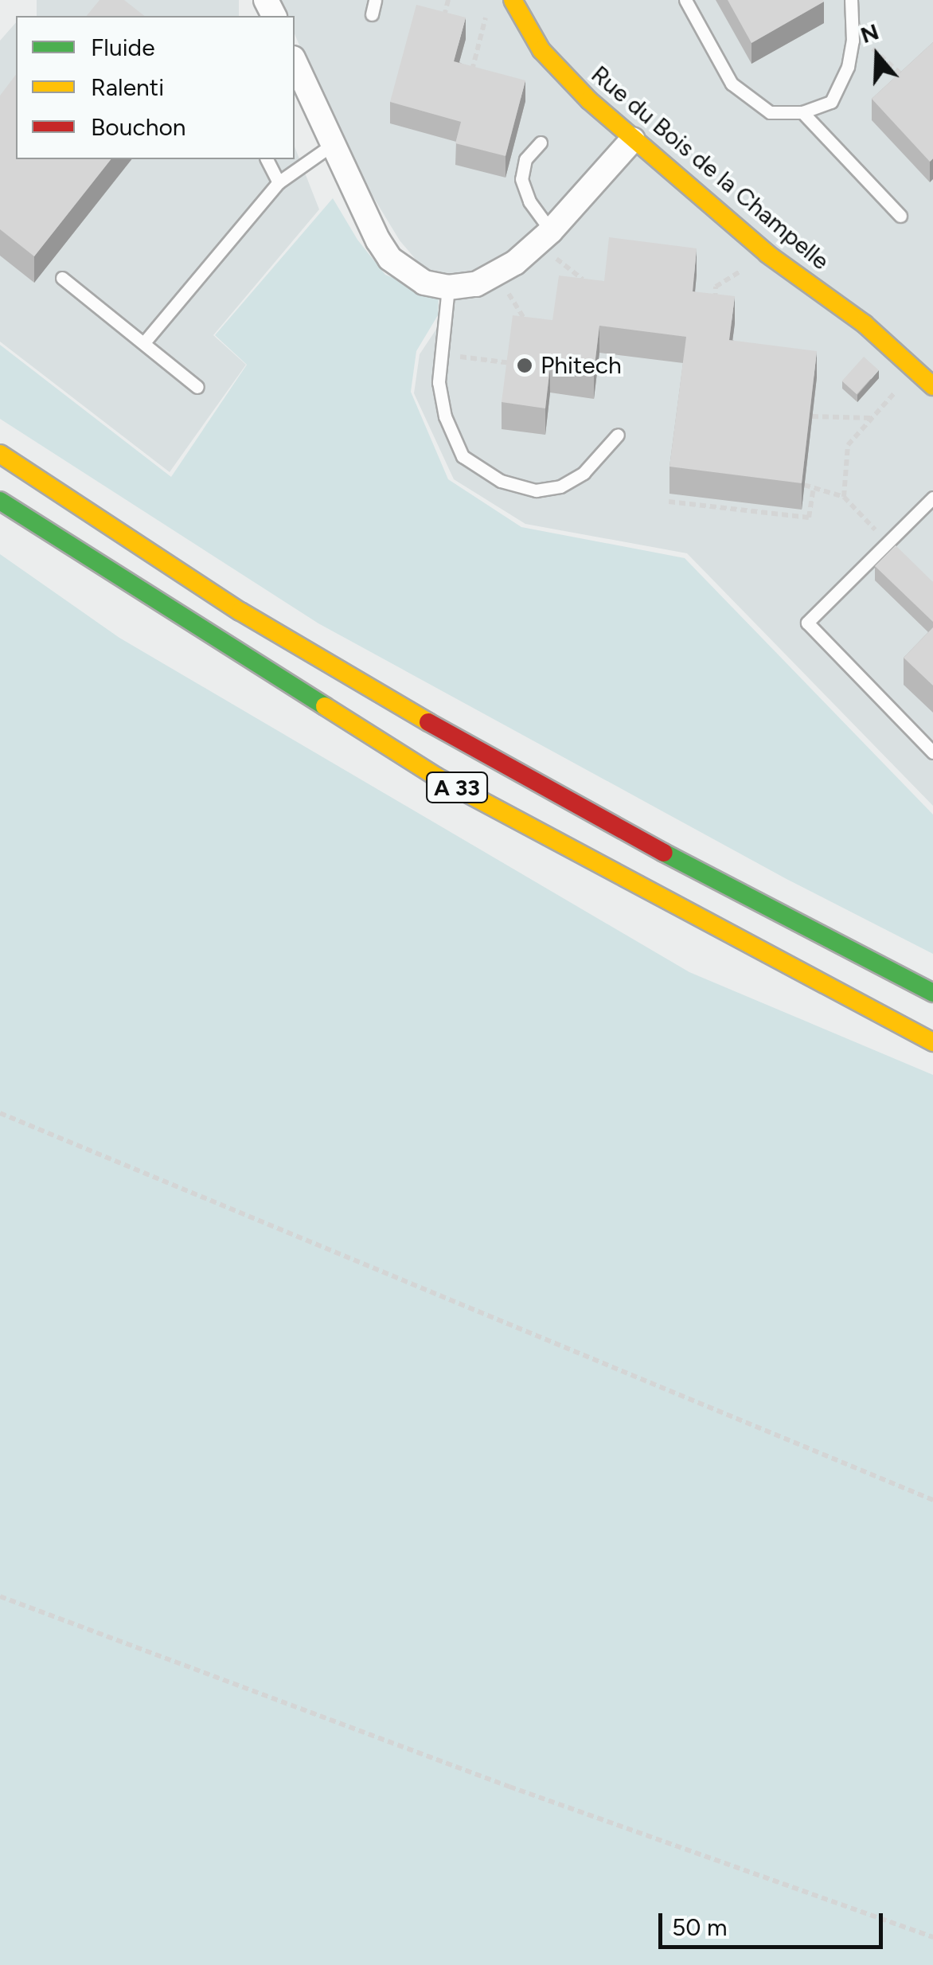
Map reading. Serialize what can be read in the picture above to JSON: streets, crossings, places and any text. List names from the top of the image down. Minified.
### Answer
{"streets":{"main road":["Rue du Bois de la Champelle","A 33"]},"places":["Phitech"],"legend":["Fluide","Ralenti","Bouchon"],"scale_bar":"50 m","north":"top"}
